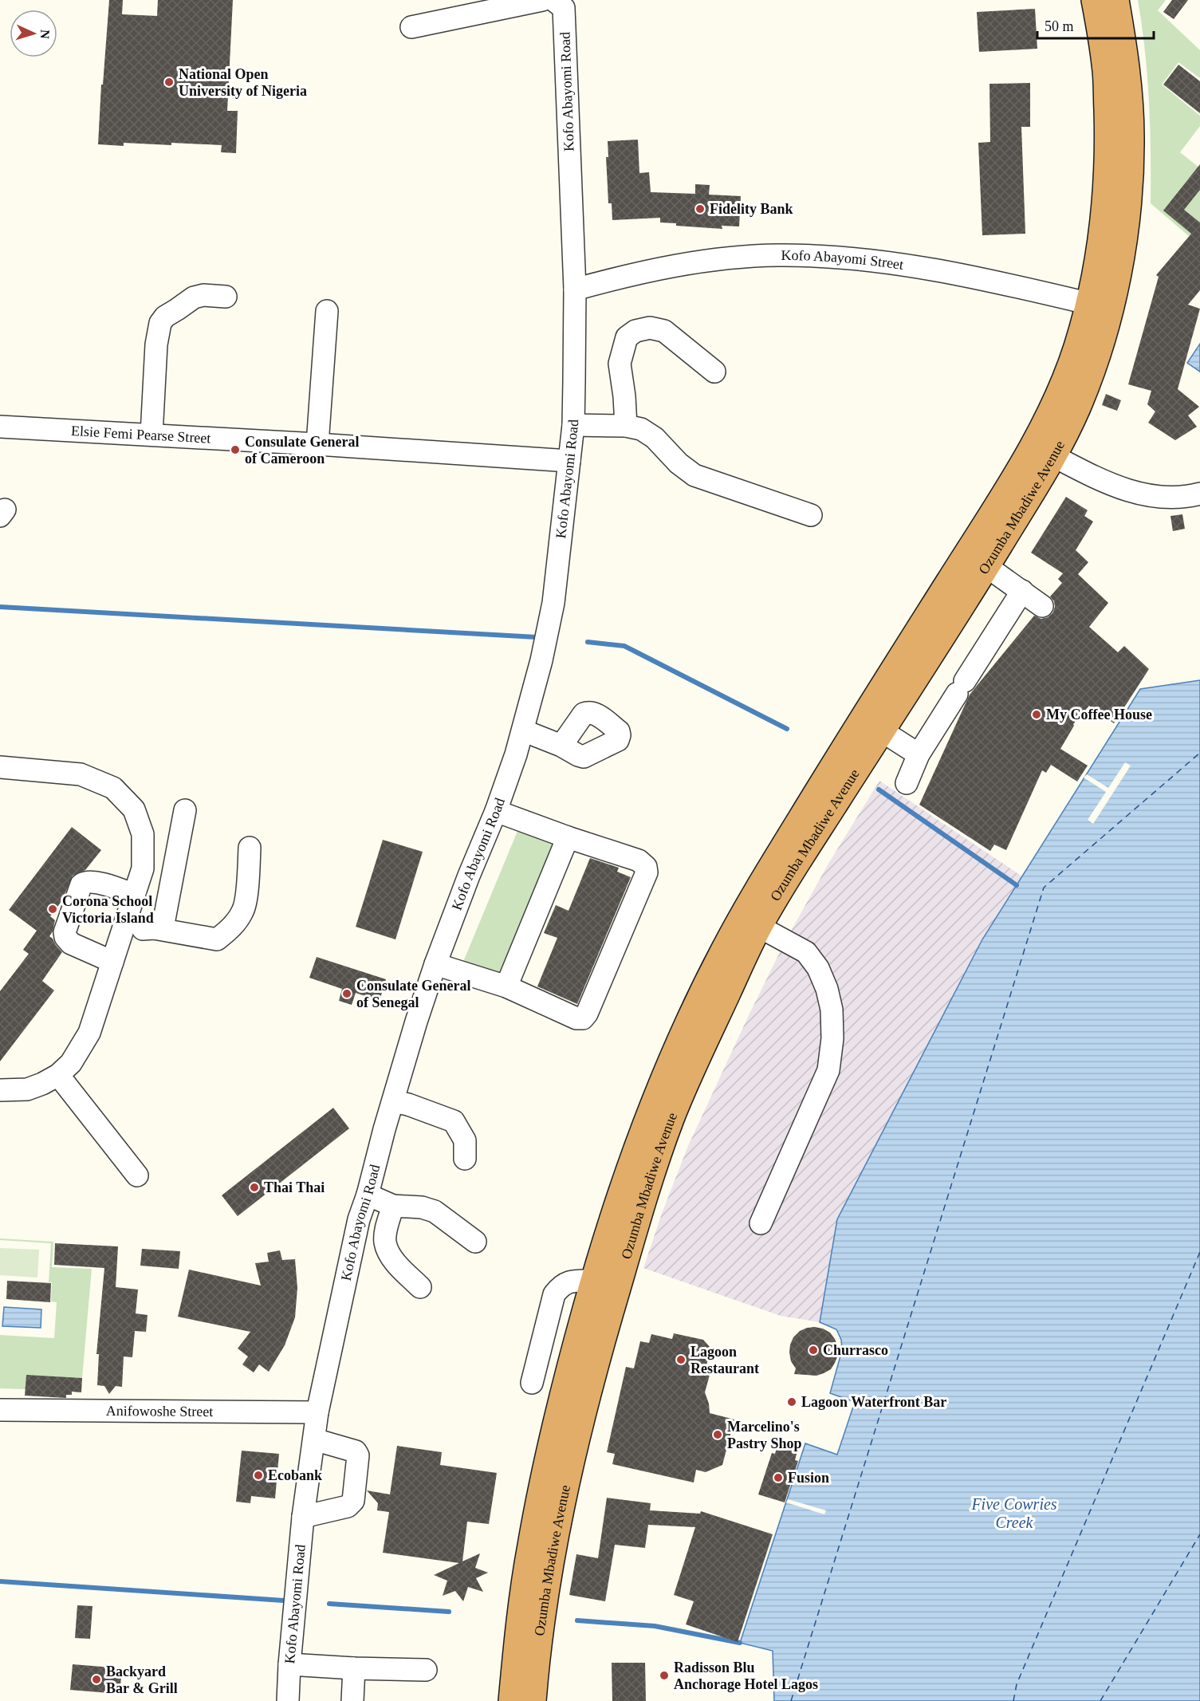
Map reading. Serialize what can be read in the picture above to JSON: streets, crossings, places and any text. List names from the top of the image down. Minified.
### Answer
{"streets":{"highway":["Ozumba Mbadiwe Avenue"],"street":["Kofo Abayomi Road","Kofo Abayomi Street","Elsie Femi Pearse Street","Anifowoshe Street"]},"crossings":[["Kofo Abayomi Road","Kofo Abayomi Street"],["Kofo Abayomi Road","Elsie Femi Pearse Street"],["Kofo Abayomi Road","Anifowoshe Street"],["Kofo Abayomi Street","Ozumba Mbadiwe Avenue"]],"water":["Five Cowries Creek"],"places":["National Open University of Nigeria","Fidelity Bank","Consulate General of Cameroon","My Coffee House","Corona School Victoria Island","Consulate General of Senegal","Thai Thai","Churrasco","Lagoon Restaurant","Lagoon Waterfront Bar","Marcelino's Pastry Shop","Ecobank","Fusion","Radisson Blu Anchorage Hotel Lagos","Backyard Bar & Grill"],"scale_bar":"50 m","north":"right"}
